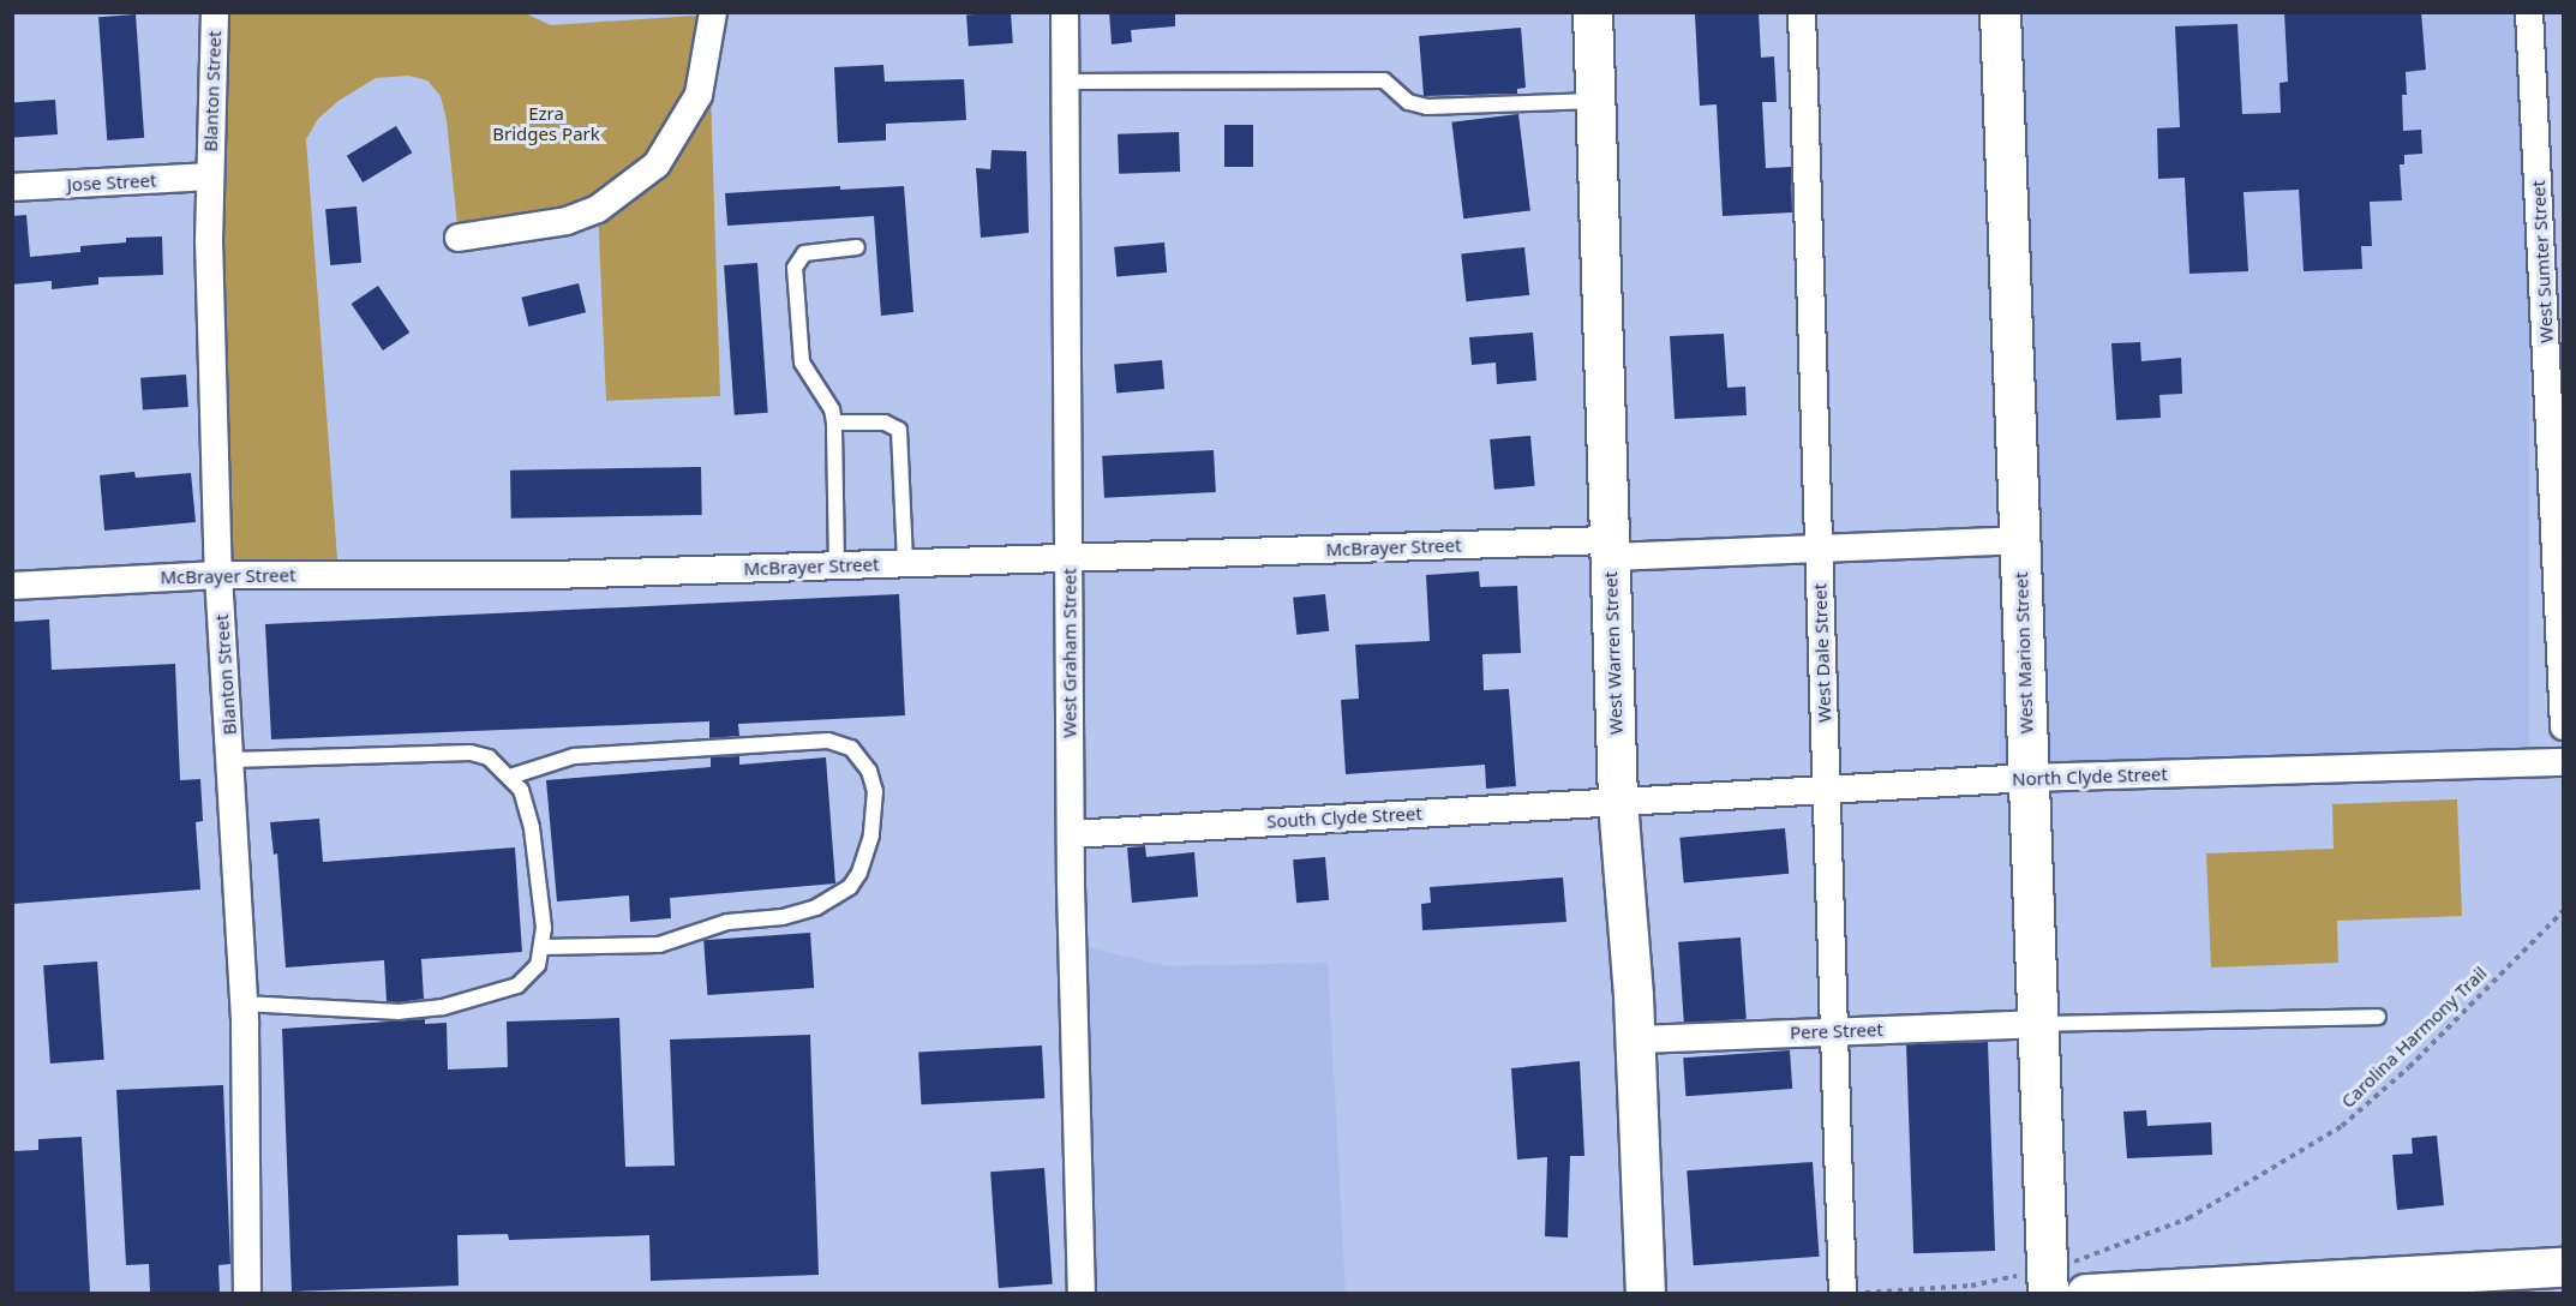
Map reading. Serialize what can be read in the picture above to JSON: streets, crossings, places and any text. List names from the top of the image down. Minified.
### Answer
{"streets":{"main road":["West Warren Street","West Marion Street"],"street":["Blanton Street","Jose Street","West Sumter Street","McBrayer Street","West Graham Street","West Dale Street","North Clyde Street","South Clyde Street","Pere Street"],"path":["Carolina Harmony Trail"]},"crossings":[["Blanton Street","Jose Street"],["Blanton Street","McBrayer Street"],["McBrayer Street","West Graham Street"],["McBrayer Street","West Warren Street"],["McBrayer Street","West Dale Street"],["McBrayer Street","West Marion Street"],["West Graham Street","South Clyde Street"],["West Warren Street","North Clyde Street"],["West Warren Street","South Clyde Street"],["West Warren Street","Pere Street"],["West Dale Street","North Clyde Street"],["West Dale Street","Pere Street"],["West Marion Street","North Clyde Street"],["West Marion Street","Pere Street"],["West Marion Street","Carolina Harmony Trail"],["North Clyde Street","South Clyde Street"]],"parks":["Ezra Bridges Park"]}
